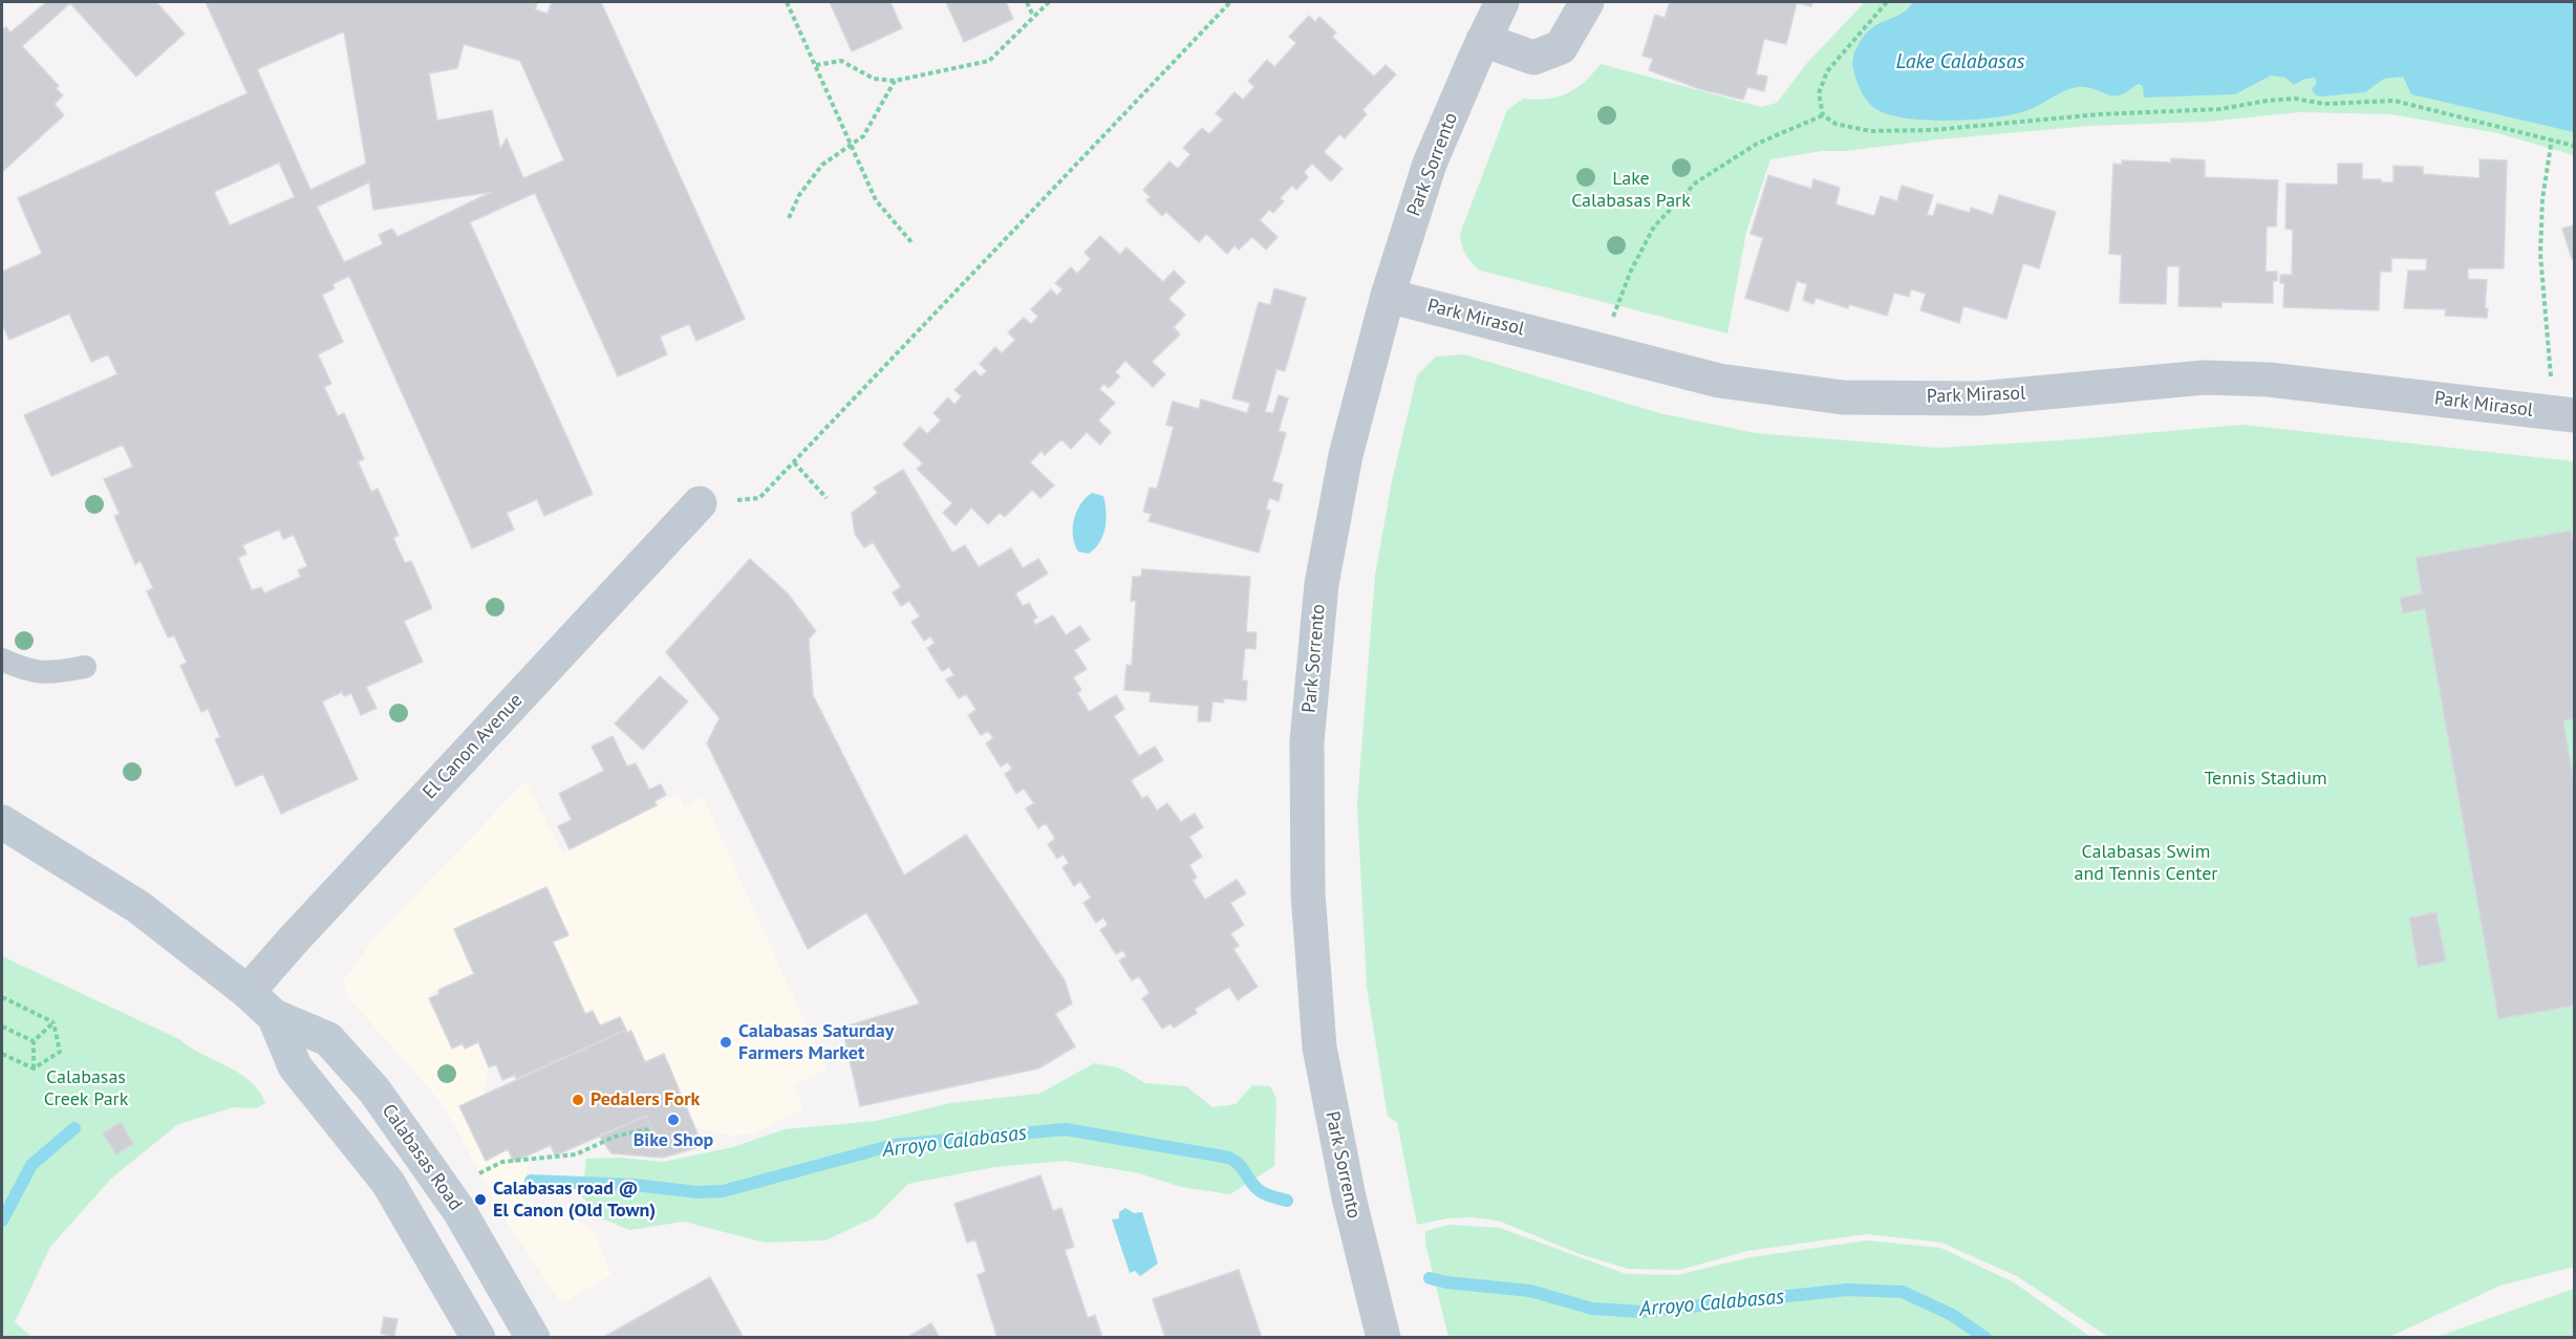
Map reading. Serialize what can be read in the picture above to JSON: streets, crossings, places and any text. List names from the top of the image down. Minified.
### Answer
{"streets":{"main road":["Calabasas Road"],"street":["Park Sorrento","Park Mirasol","El Canon Avenue"]},"crossings":[["Park Sorrento","Park Mirasol"],["El Canon Avenue","Calabasas Road"]],"water":["Lake Calabasas","Arroyo Calabasas"],"parks":["Lake Calabasas Park","Tennis Stadium","Calabasas Swim and Tennis Center","Calabasas Creek Park"],"places":["Calabasas Saturday Farmers Market","Pedalers Fork","Bike Shop","Calabasas road @ El Canon (Old Town)"]}
